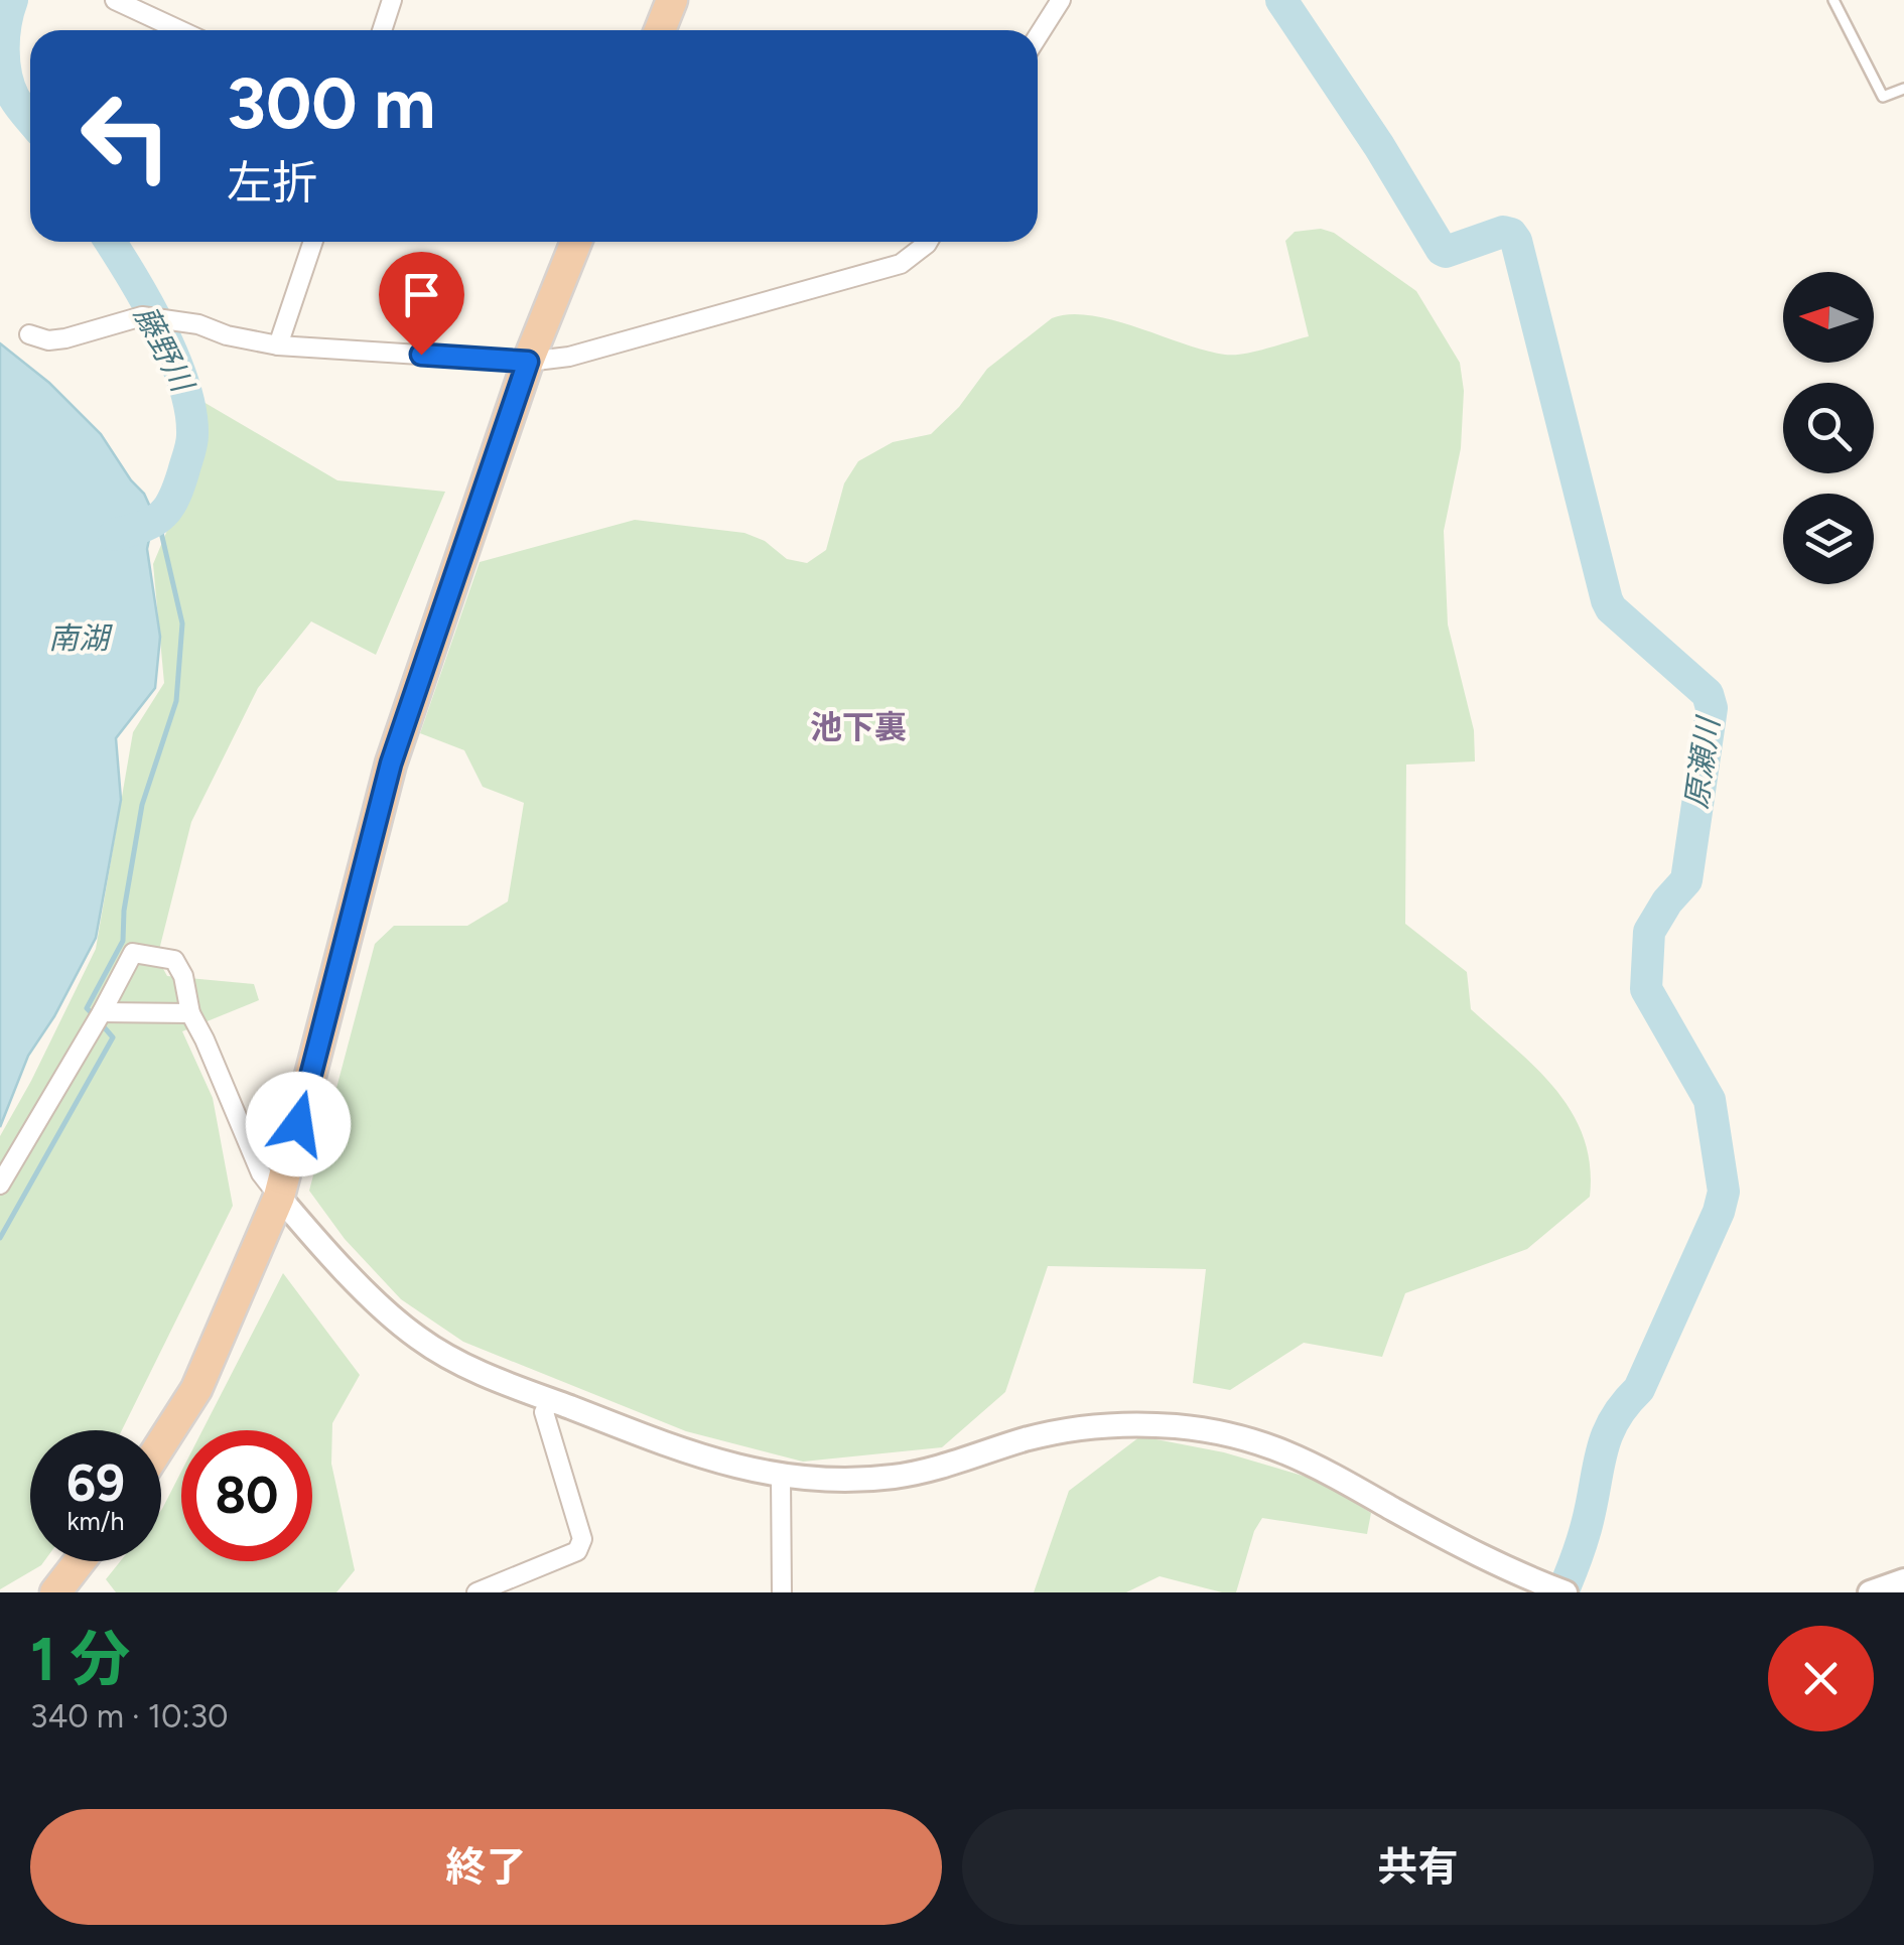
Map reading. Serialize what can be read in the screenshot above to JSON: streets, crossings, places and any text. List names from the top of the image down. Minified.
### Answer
{"districts":["池下裏"],"water":["藤野川","南湖","原瀬川"],"north":"left","page":{"turn":["300 m","左折"],"speed":"69 km/h","limit":"80","heading":["1 分","340 m · 10:30"],"buttons":["終了","共有"]}}
